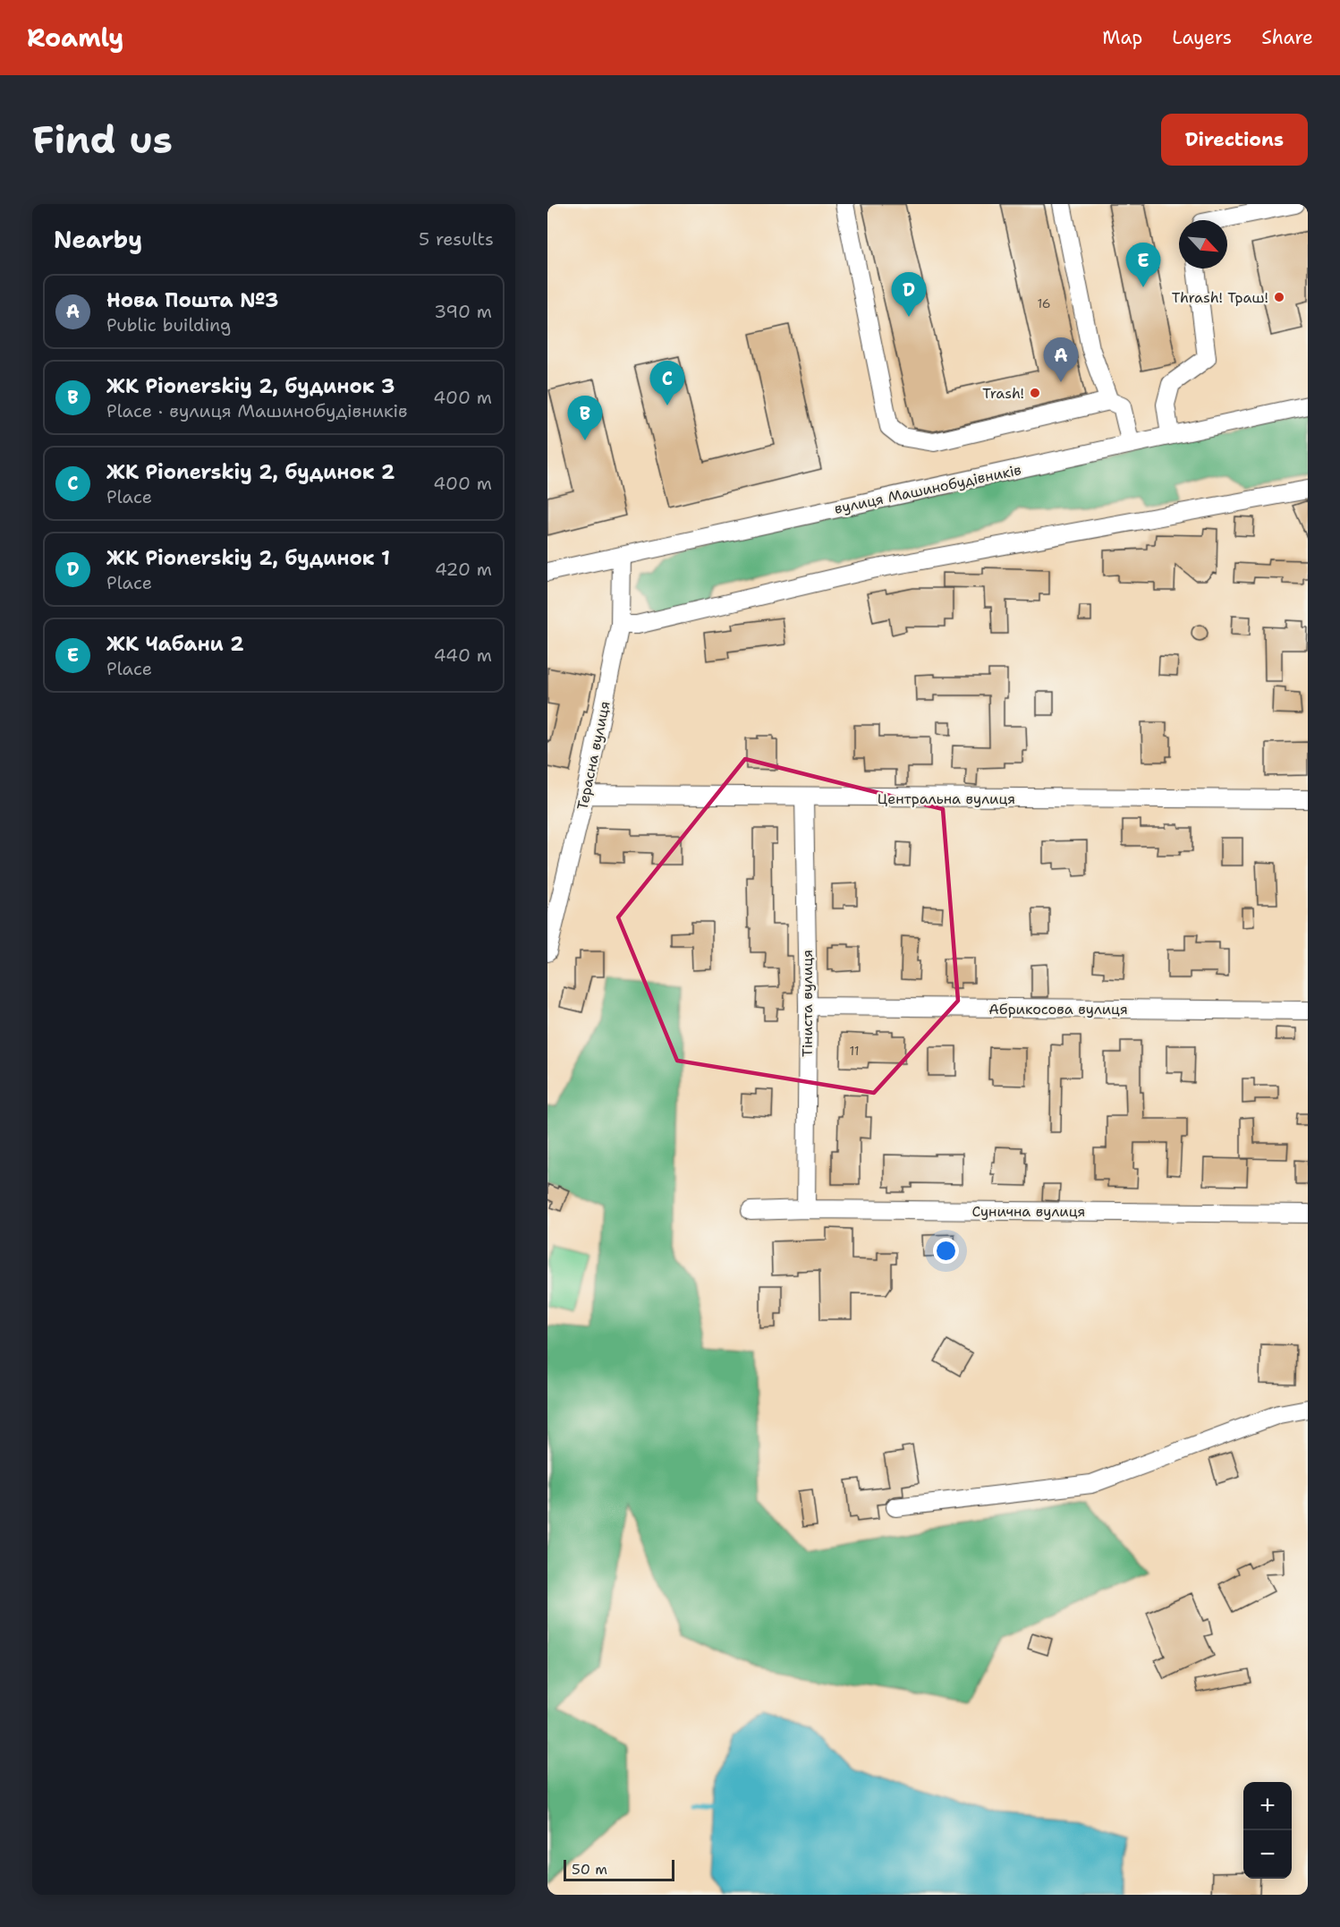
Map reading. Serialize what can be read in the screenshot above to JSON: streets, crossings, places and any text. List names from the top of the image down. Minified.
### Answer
{"streets":{"street":["вулиця Машинобудівників","Терасна вулиця","Центральна вулиця","Тіниста вулиця","Абрикосова вулиця","Сунична вулиця"]},"crossings":[["вулиця Машинобудівників","Терасна вулиця"],["Терасна вулиця","Центральна вулиця"],["Центральна вулиця","Тіниста вулиця"],["Тіниста вулиця","Абрикосова вулиця"],["Тіниста вулиця","Сунична вулиця"]],"places":["Thrash! Траш!","Trash!"],"house_numbers":["16","11"],"scale_bar":"50 m","north":"bottom right","page":{"header":"Roamly","nav":["Map","Layers","Share"],"buttons":"Directions","title":"Find us","heading":["Nearby","5 results"],"pins":["E","D","A","C","B"],"list":[{"mark":"A","name":"Нова Пошта №3","note":"Public building","value":"390 m"},{"mark":"B","name":"ЖК Pionerskiy 2, будинок 3","note":"Place · вулиця Машинобудівників","value":"400 m"},{"mark":"C","name":"ЖК Pionerskiy 2, будинок 2","note":"Place","value":"400 m"},{"mark":"D","name":"ЖК Pionerskiy 2, будинок 1","note":"Place","value":"420 m"},{"mark":"E","name":"ЖК Чабани 2","note":"Place","value":"440 m"}],"map_buttons":["+","−"],"scale":"50 m"}}
